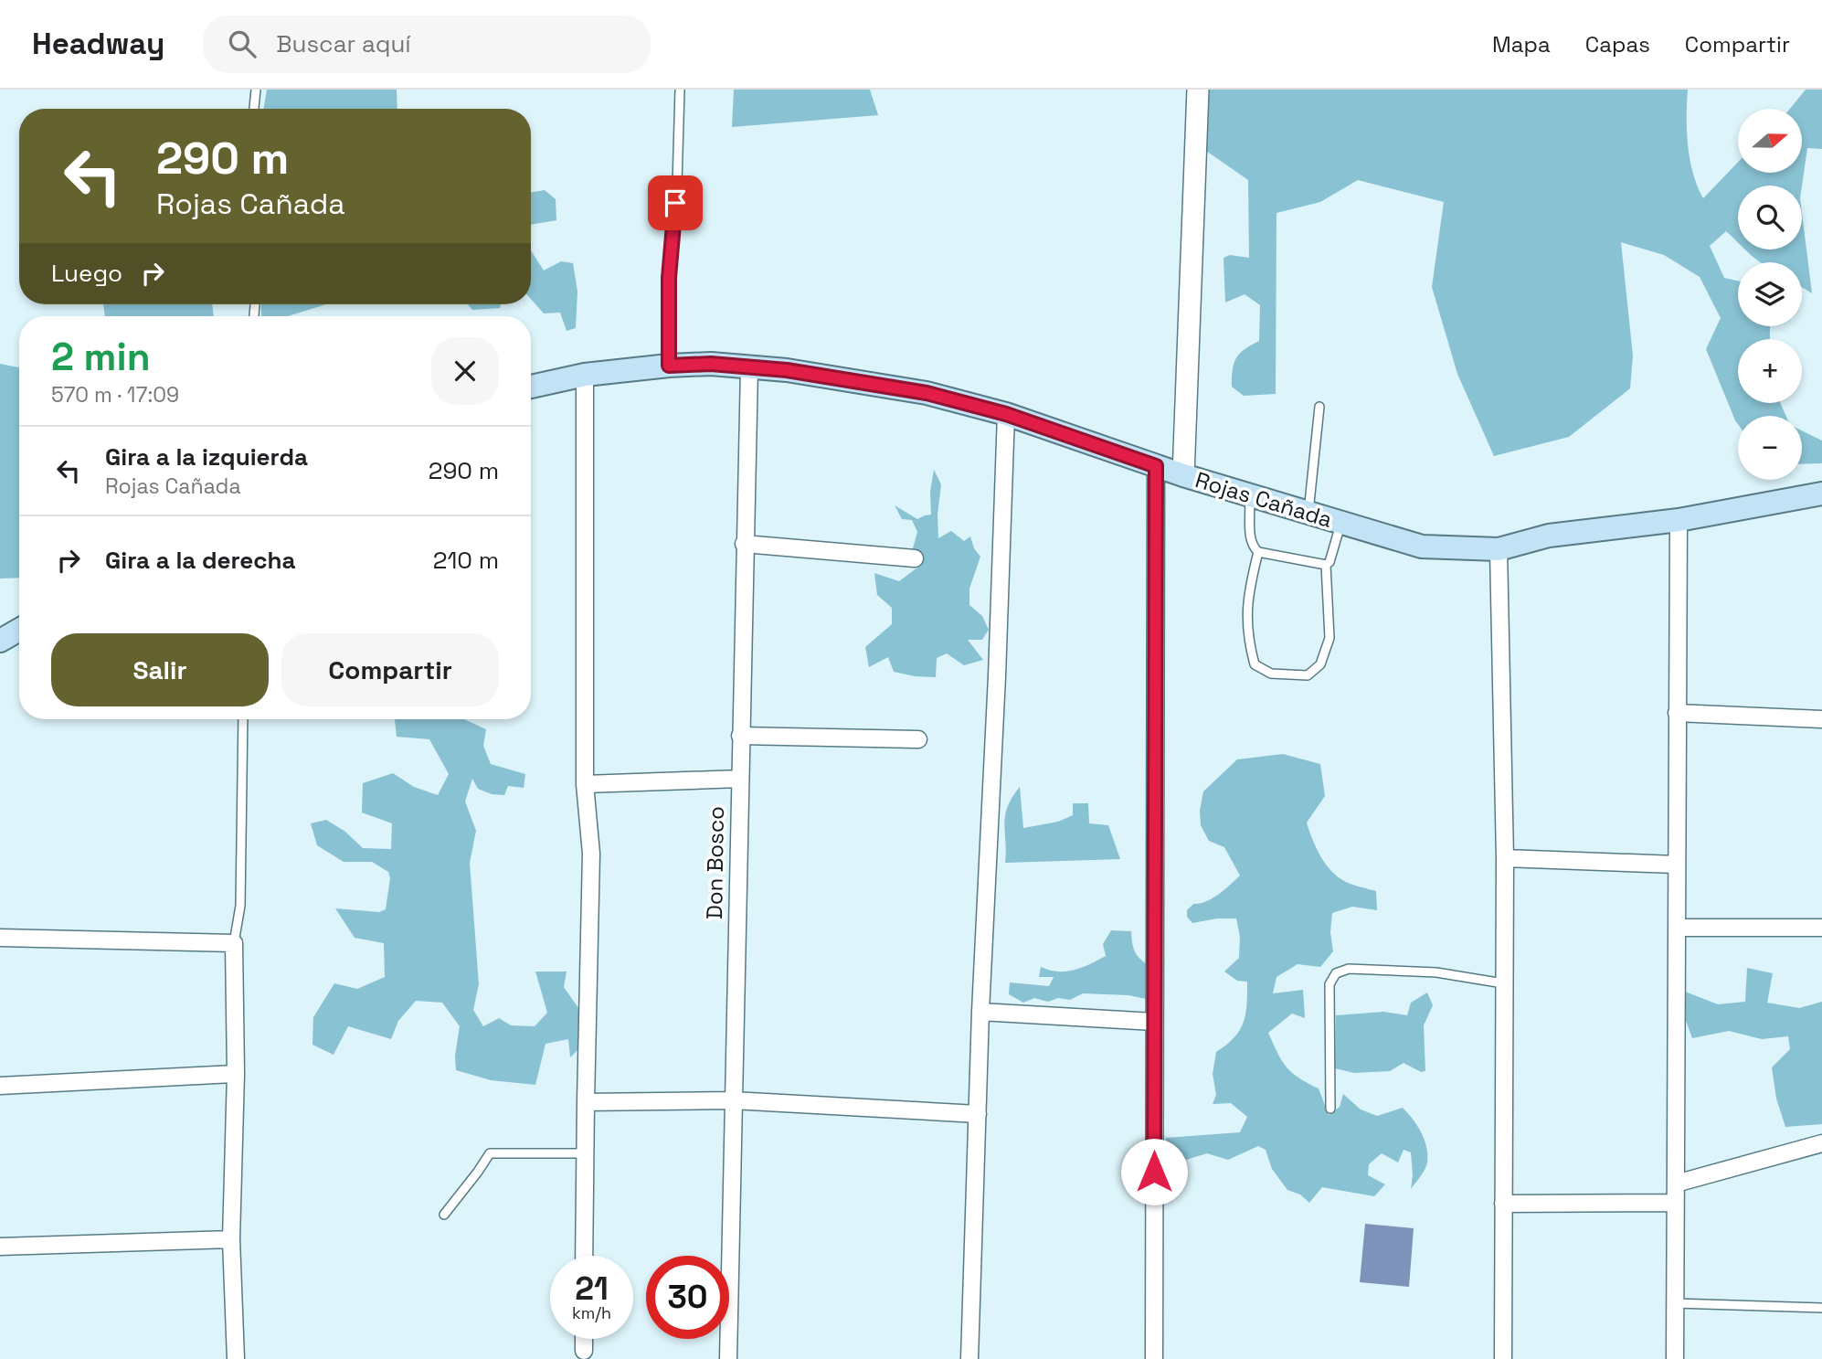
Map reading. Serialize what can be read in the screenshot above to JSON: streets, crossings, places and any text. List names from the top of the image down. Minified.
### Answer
{"streets":{"main road":["Rojas Cañada"],"street":["Don Bosco"]},"crossings":[["Rojas Cañada","Don Bosco"]],"north":"right","page":{"header":"Headway","search":"Buscar aquí","nav":["Mapa","Capas","Compartir"],"map_buttons":["+","−"],"turn":["290 m","Rojas Cañada"],"then":"Luego","heading":["2 min","570 m · 17:09"],"list":[{"name":"Gira a la izquierda","note":"Rojas Cañada","value":"290 m"},{"name":"Gira a la derecha","value":"210 m"}],"buttons":["Salir","Compartir"],"speed":"21 km/h","limit":"30"}}
